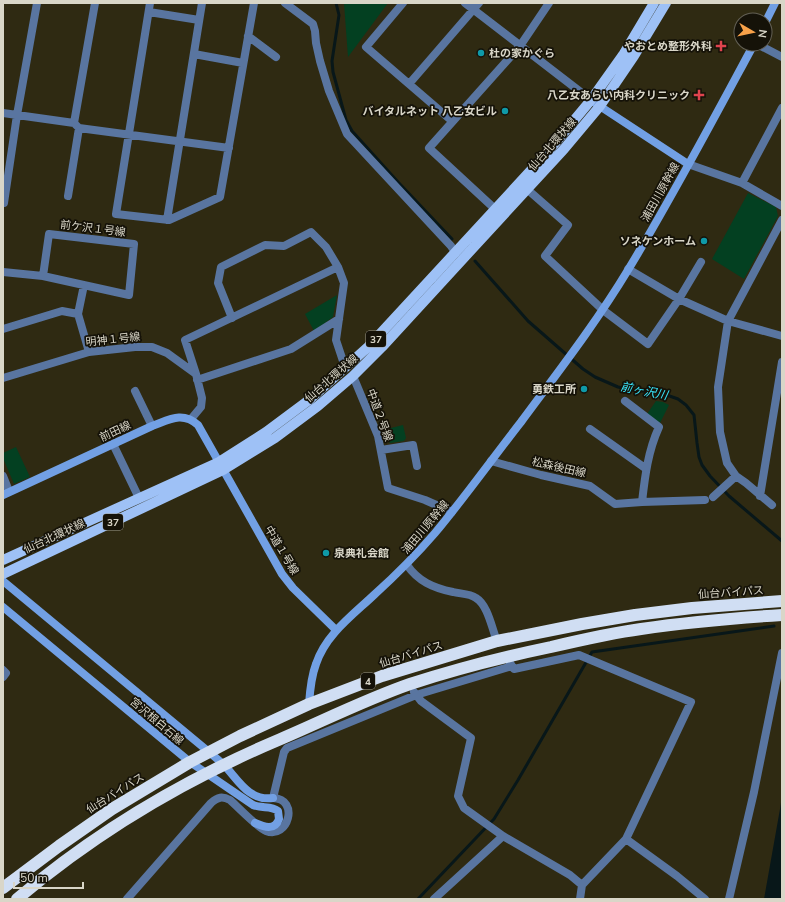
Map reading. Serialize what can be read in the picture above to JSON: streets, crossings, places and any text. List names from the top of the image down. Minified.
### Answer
{"streets":{"highway":["仙台バイパス","4"],"main road":["仙台北環状線","37"],"street":["浦田川原幹線","前ケ沢１号線","明神１号線","中道２号線","前田線","松森後田線","中道１号線","宮沢根白石線"]},"crossings":[["仙台北環状線","中道２号線"],["仙台北環状線","中道１号線"],["浦田川原幹線","中道２号線"],["浦田川原幹線","松森後田線"],["浦田川原幹線","中道１号線"],["浦田川原幹線","仙台バイパス"],["仙台バイパス","宮沢根白石線"],["4","宮沢根白石線"]],"water":["前ヶ沢川"],"places":{"health":["やおとめ整形外科","八乙女あらい内科クリニック"],"other":["杜の家かぐら","バイタルネット 八乙女ビル","ソネケンホーム","勇鉄工所","泉典礼会館"]},"scale_bar":"50 m","north":"right"}
